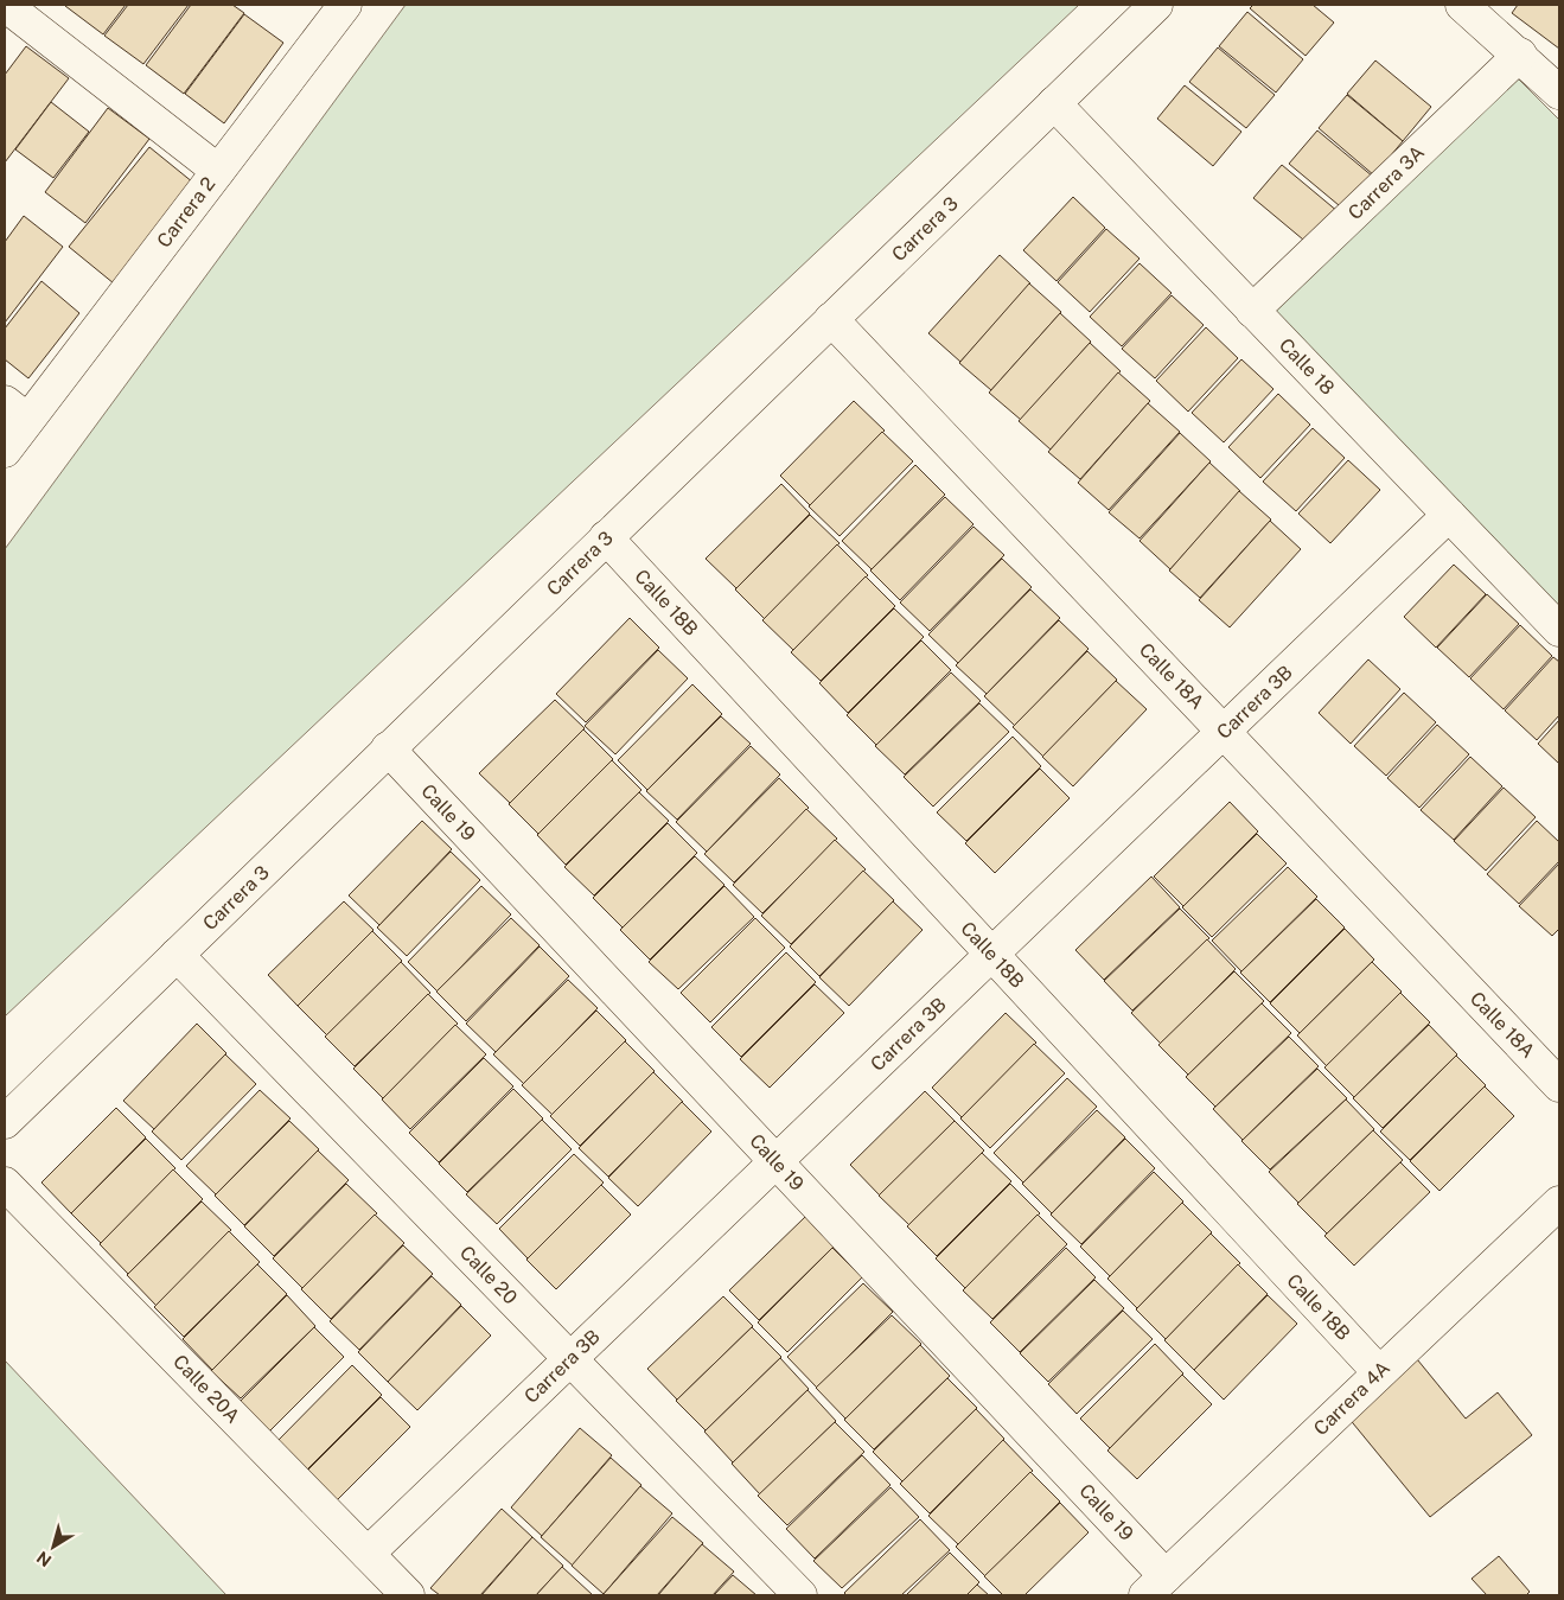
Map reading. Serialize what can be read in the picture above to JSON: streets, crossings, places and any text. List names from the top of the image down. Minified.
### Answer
{"streets":{"street":["Carrera 3A","Carrera 2","Carrera 3","Calle 18","Calle 18B","Calle 18A","Carrera 3B","Calle 19","Calle 20","Calle 20A","Carrera 4A"]},"crossings":[["Carrera 3A","Calle 18"],["Carrera 3","Calle 18"],["Carrera 3","Calle 18B"],["Carrera 3","Calle 18A"],["Carrera 3","Calle 19"],["Carrera 3","Calle 20"],["Calle 18","Carrera 3B"],["Calle 18B","Carrera 3B"],["Calle 18B","Carrera 4A"],["Calle 18A","Carrera 3B"],["Carrera 3B","Calle 19"],["Carrera 3B","Calle 20"],["Carrera 3B","Calle 20A"],["Calle 19","Carrera 4A"]],"north":"bottom left"}
